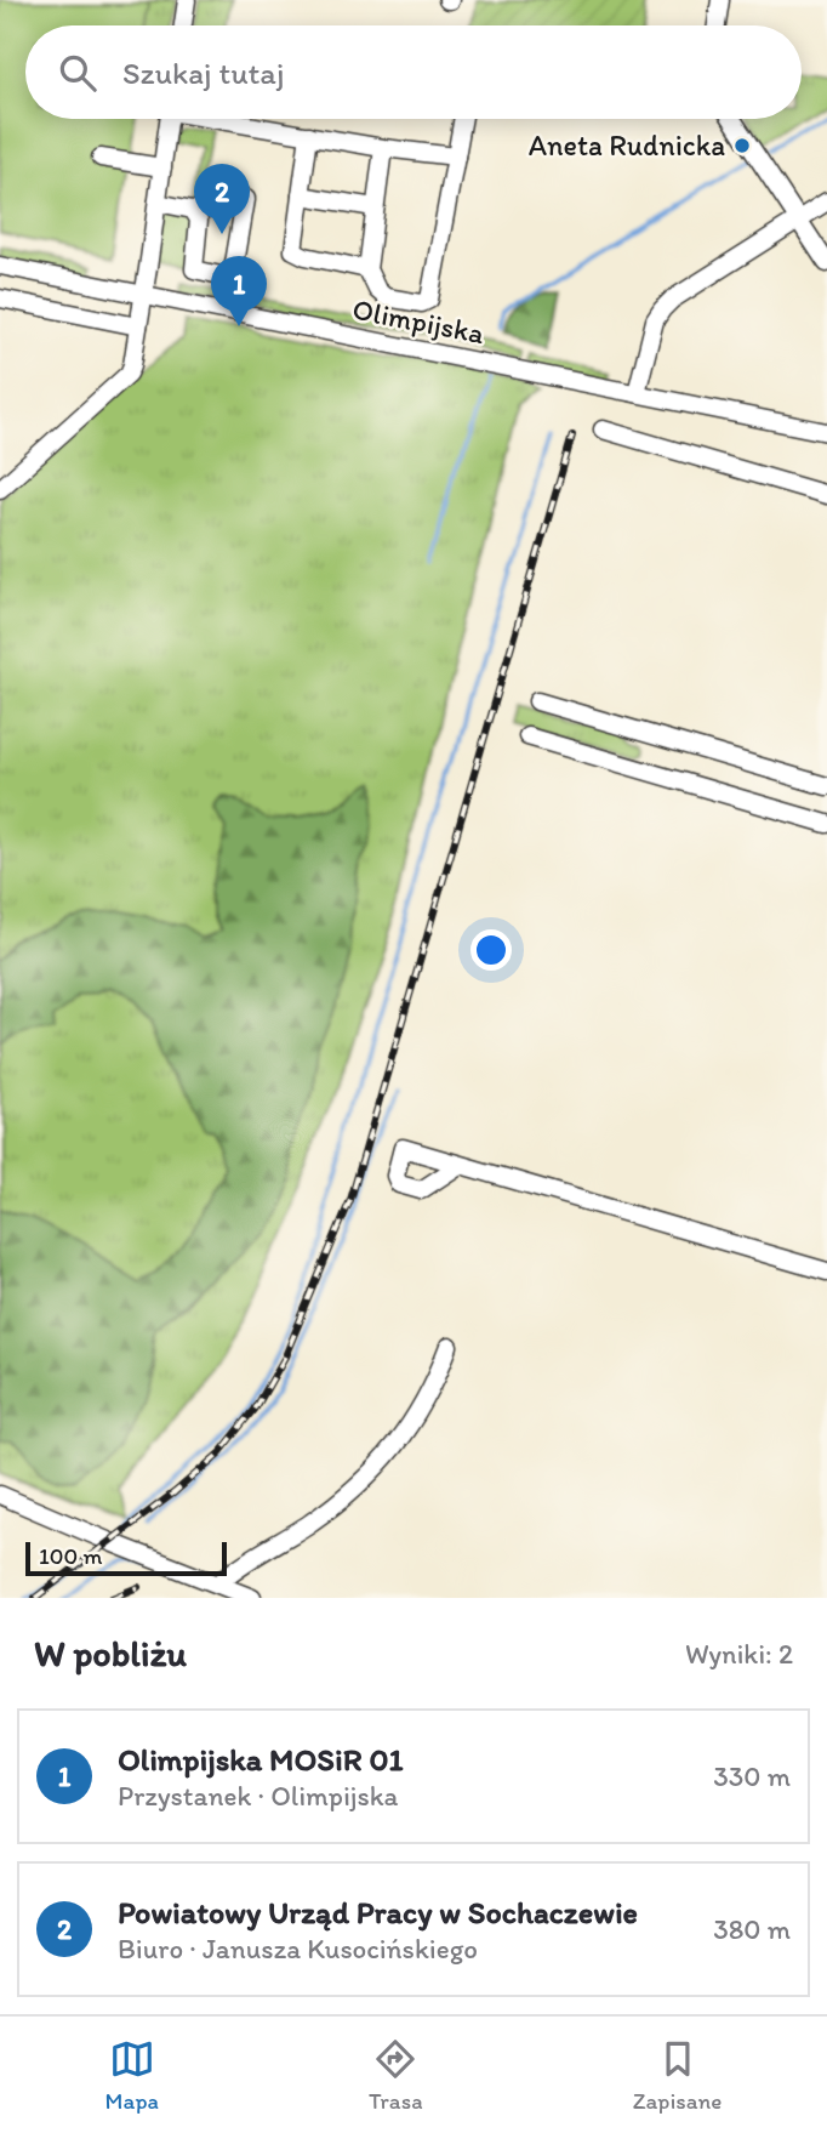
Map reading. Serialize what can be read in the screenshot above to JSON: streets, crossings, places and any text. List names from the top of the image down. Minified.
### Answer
{"streets":{"street":["Olimpijska"]},"places":["Aneta Rudnicka"],"scale_bar":"100 m","page":{"search":"Szukaj tutaj","pins":["2","1"],"scale":"100 m","heading":["W pobliżu","Wyniki: 2"],"list":[{"mark":"1","name":"Olimpijska MOSiR 01","note":"Przystanek · Olimpijska","value":"330 m"},{"mark":"2","name":"Powiatowy Urząd Pracy w Sochaczewie","note":"Biuro · Janusza Kusocińskiego","value":"380 m"}],"nav":["Mapa","Trasa","Zapisane"]}}
